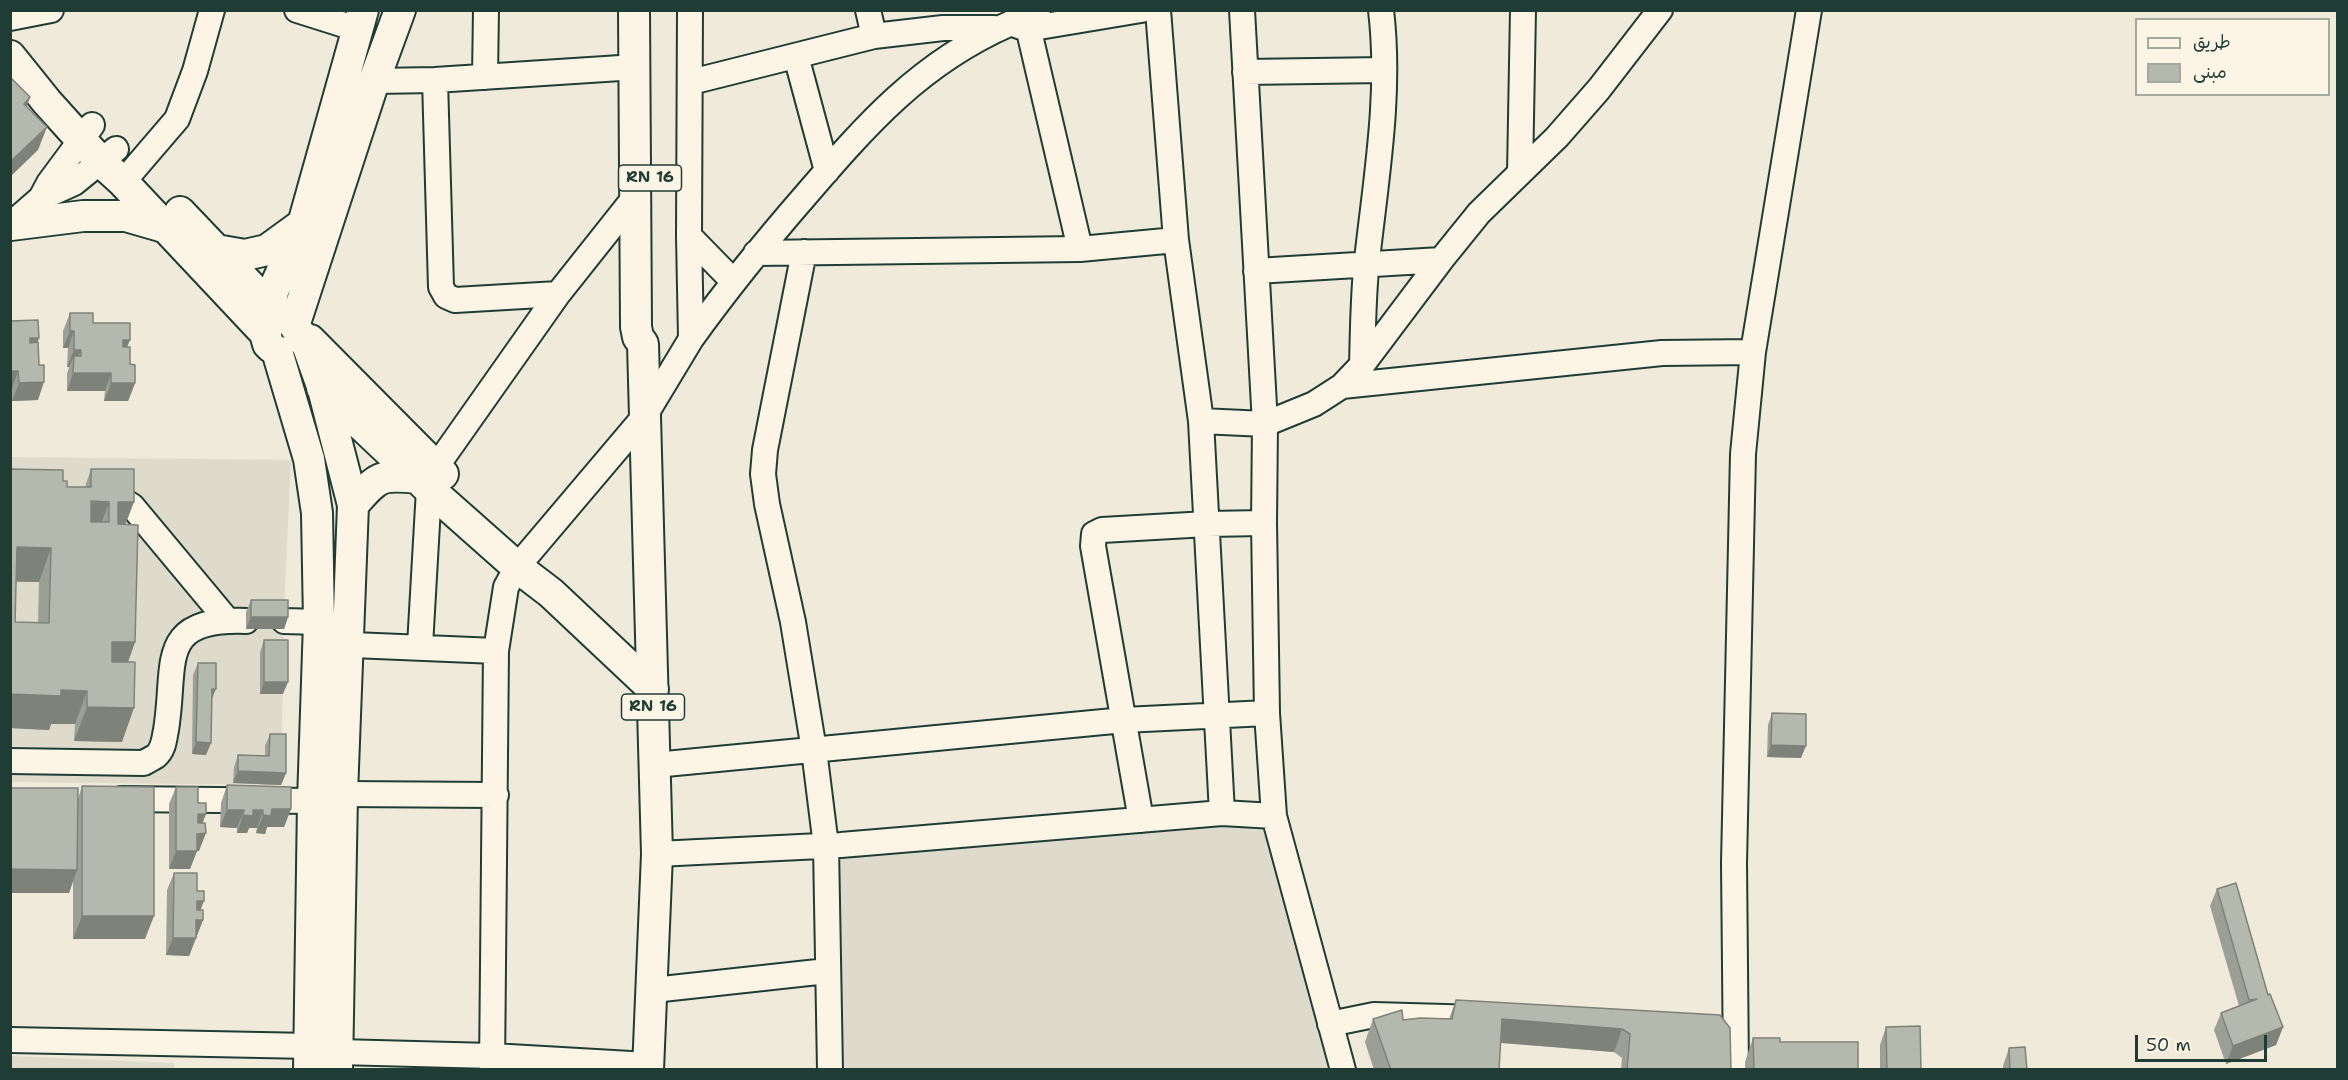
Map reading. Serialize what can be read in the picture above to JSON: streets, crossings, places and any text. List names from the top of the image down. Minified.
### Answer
{"streets":{"main road":["RN 16"]},"legend":["طريق","مبنى"],"scale_bar":"50 m"}
